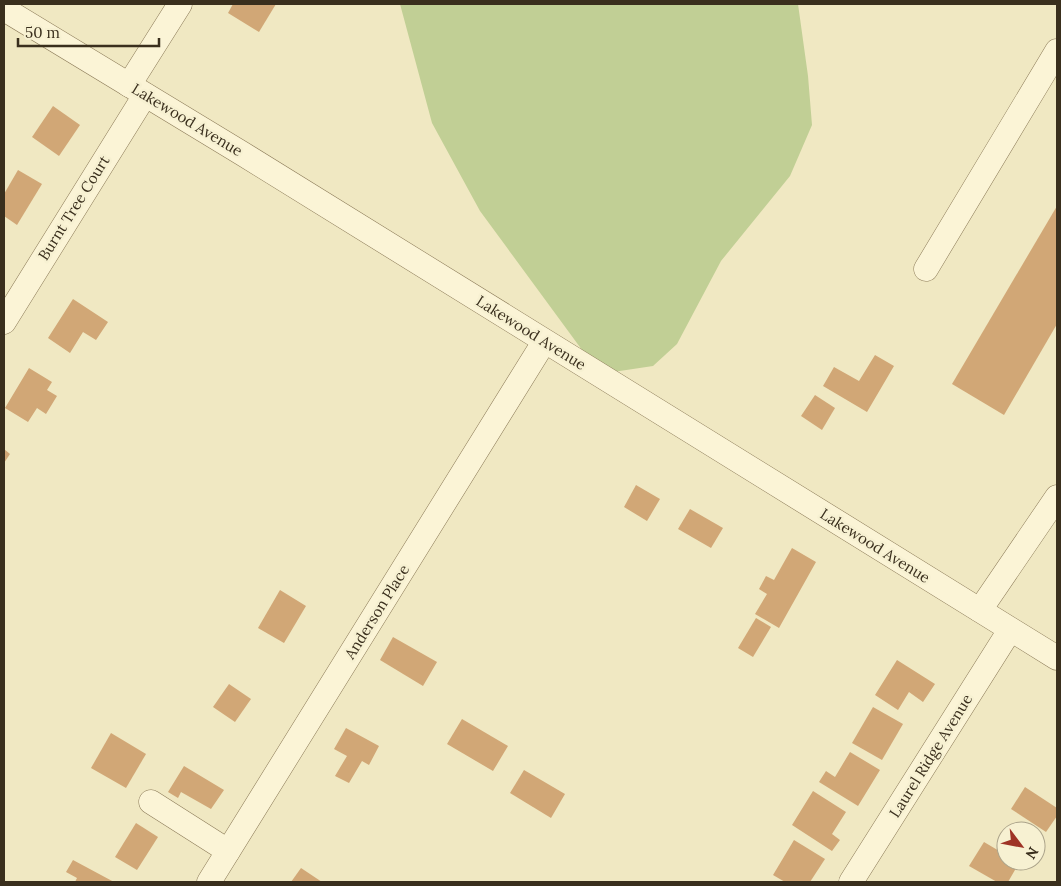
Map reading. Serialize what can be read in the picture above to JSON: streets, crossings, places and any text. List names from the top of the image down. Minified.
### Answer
{"streets":{"street":["Lakewood Avenue","Burnt Tree Court","Anderson Place","Laurel Ridge Avenue"]},"crossings":[["Lakewood Avenue","Burnt Tree Court"],["Lakewood Avenue","Anderson Place"],["Lakewood Avenue","Laurel Ridge Avenue"]],"scale_bar":"50 m","north":"bottom right"}
